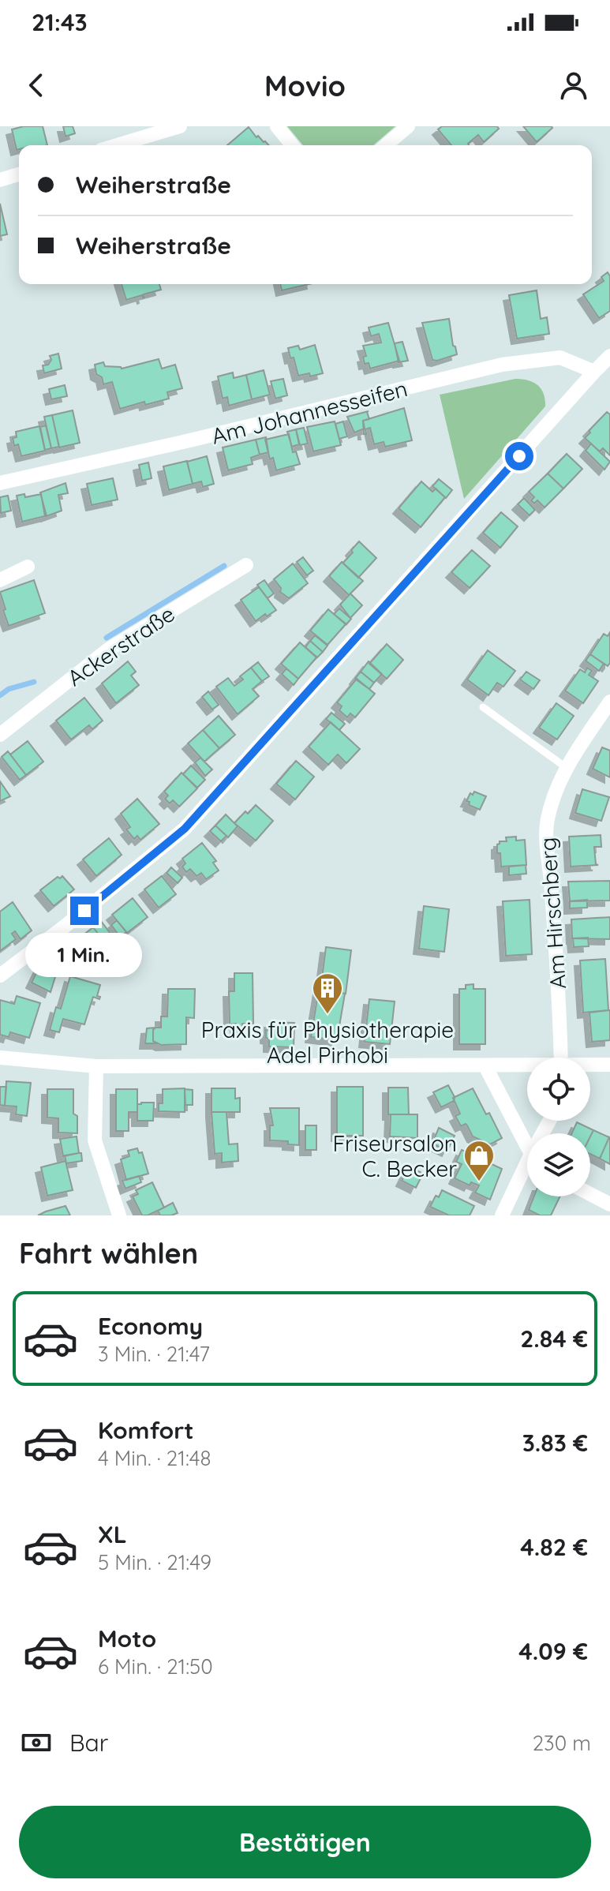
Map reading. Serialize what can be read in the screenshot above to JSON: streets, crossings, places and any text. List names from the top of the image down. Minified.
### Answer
{"streets":{"street":["Am Johannesseifen","Ackerstraße","Am Hirschberg"]},"places":{"building":["Praxis für Physiotherapie Adel Pirhobi"],"shop":["Friseursalon C. Becker"]},"page":{"status":"21:43","header":"Movio","banner":["Weiherstraße","Weiherstraße"],"bubble":"1 Min.","heading":"Fahrt wählen","list":[{"name":"Economy","note":"3 Min. · 21:47","value":"2.84 €"},{"name":"Komfort","note":"4 Min. · 21:48","value":"3.83 €"},{"name":"XL","note":"5 Min. · 21:49","value":"4.82 €"},{"name":"Moto","note":"6 Min. · 21:50","value":"4.09 €"}],"pay":["Bar","230 m"],"buttons":"Bestätigen"}}
